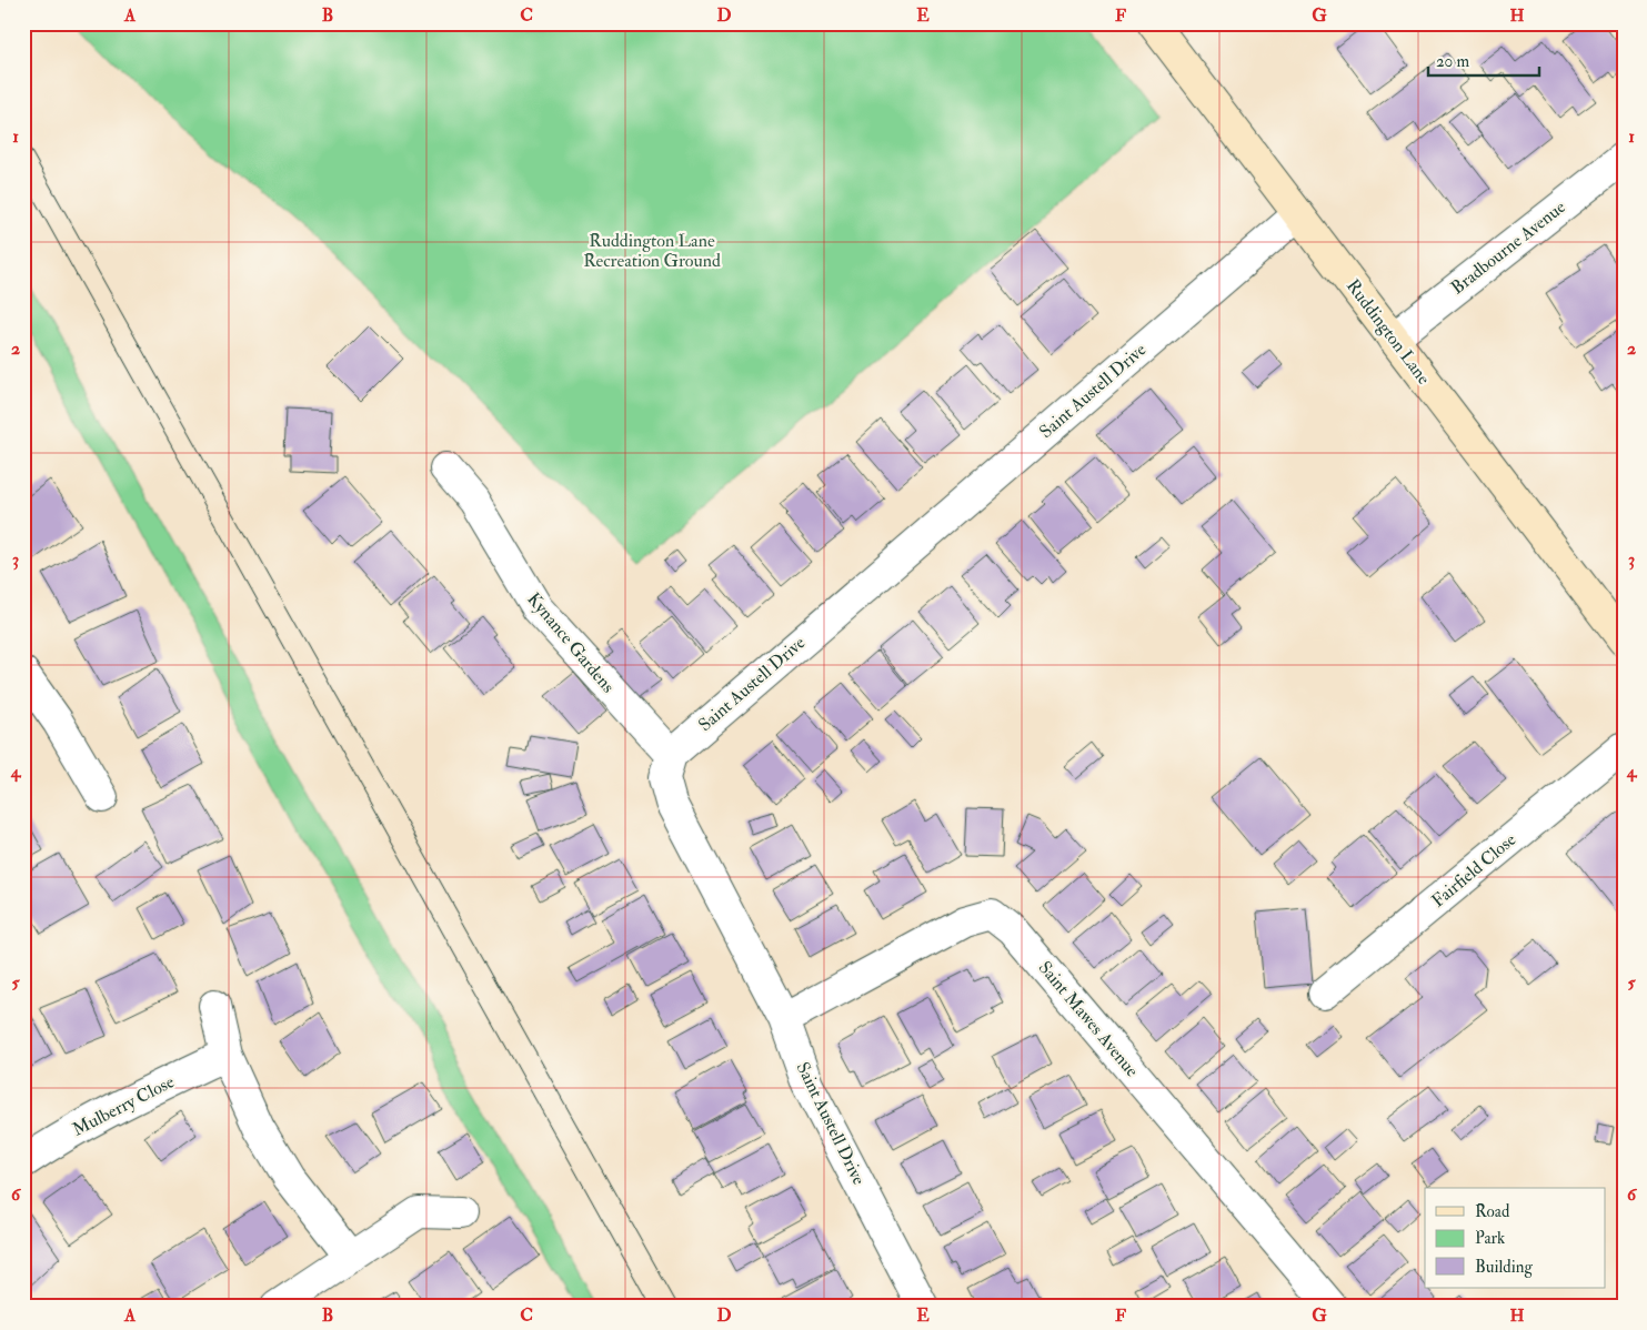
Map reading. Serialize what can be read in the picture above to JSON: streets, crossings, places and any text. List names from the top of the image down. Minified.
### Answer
{"streets":{"main road":["Ruddington Lane"],"street":["Bradbourne Avenue","Saint Austell Drive","Kynance Gardens","Fairfield Close","Saint Mawes Avenue","Mulberry Close"]},"crossings":[["Bradbourne Avenue","Ruddington Lane"],["Ruddington Lane","Saint Austell Drive"],["Saint Austell Drive","Kynance Gardens"],["Saint Austell Drive","Saint Mawes Avenue"]],"parks":["Ruddington Lane Recreation Ground"],"legend":["Road","Park","Building"],"scale_bar":"20 m","grid":{"columns":["A","B","C","D","E","F","G","H"],"rows":["1","2","3","4","5","6"]}}
